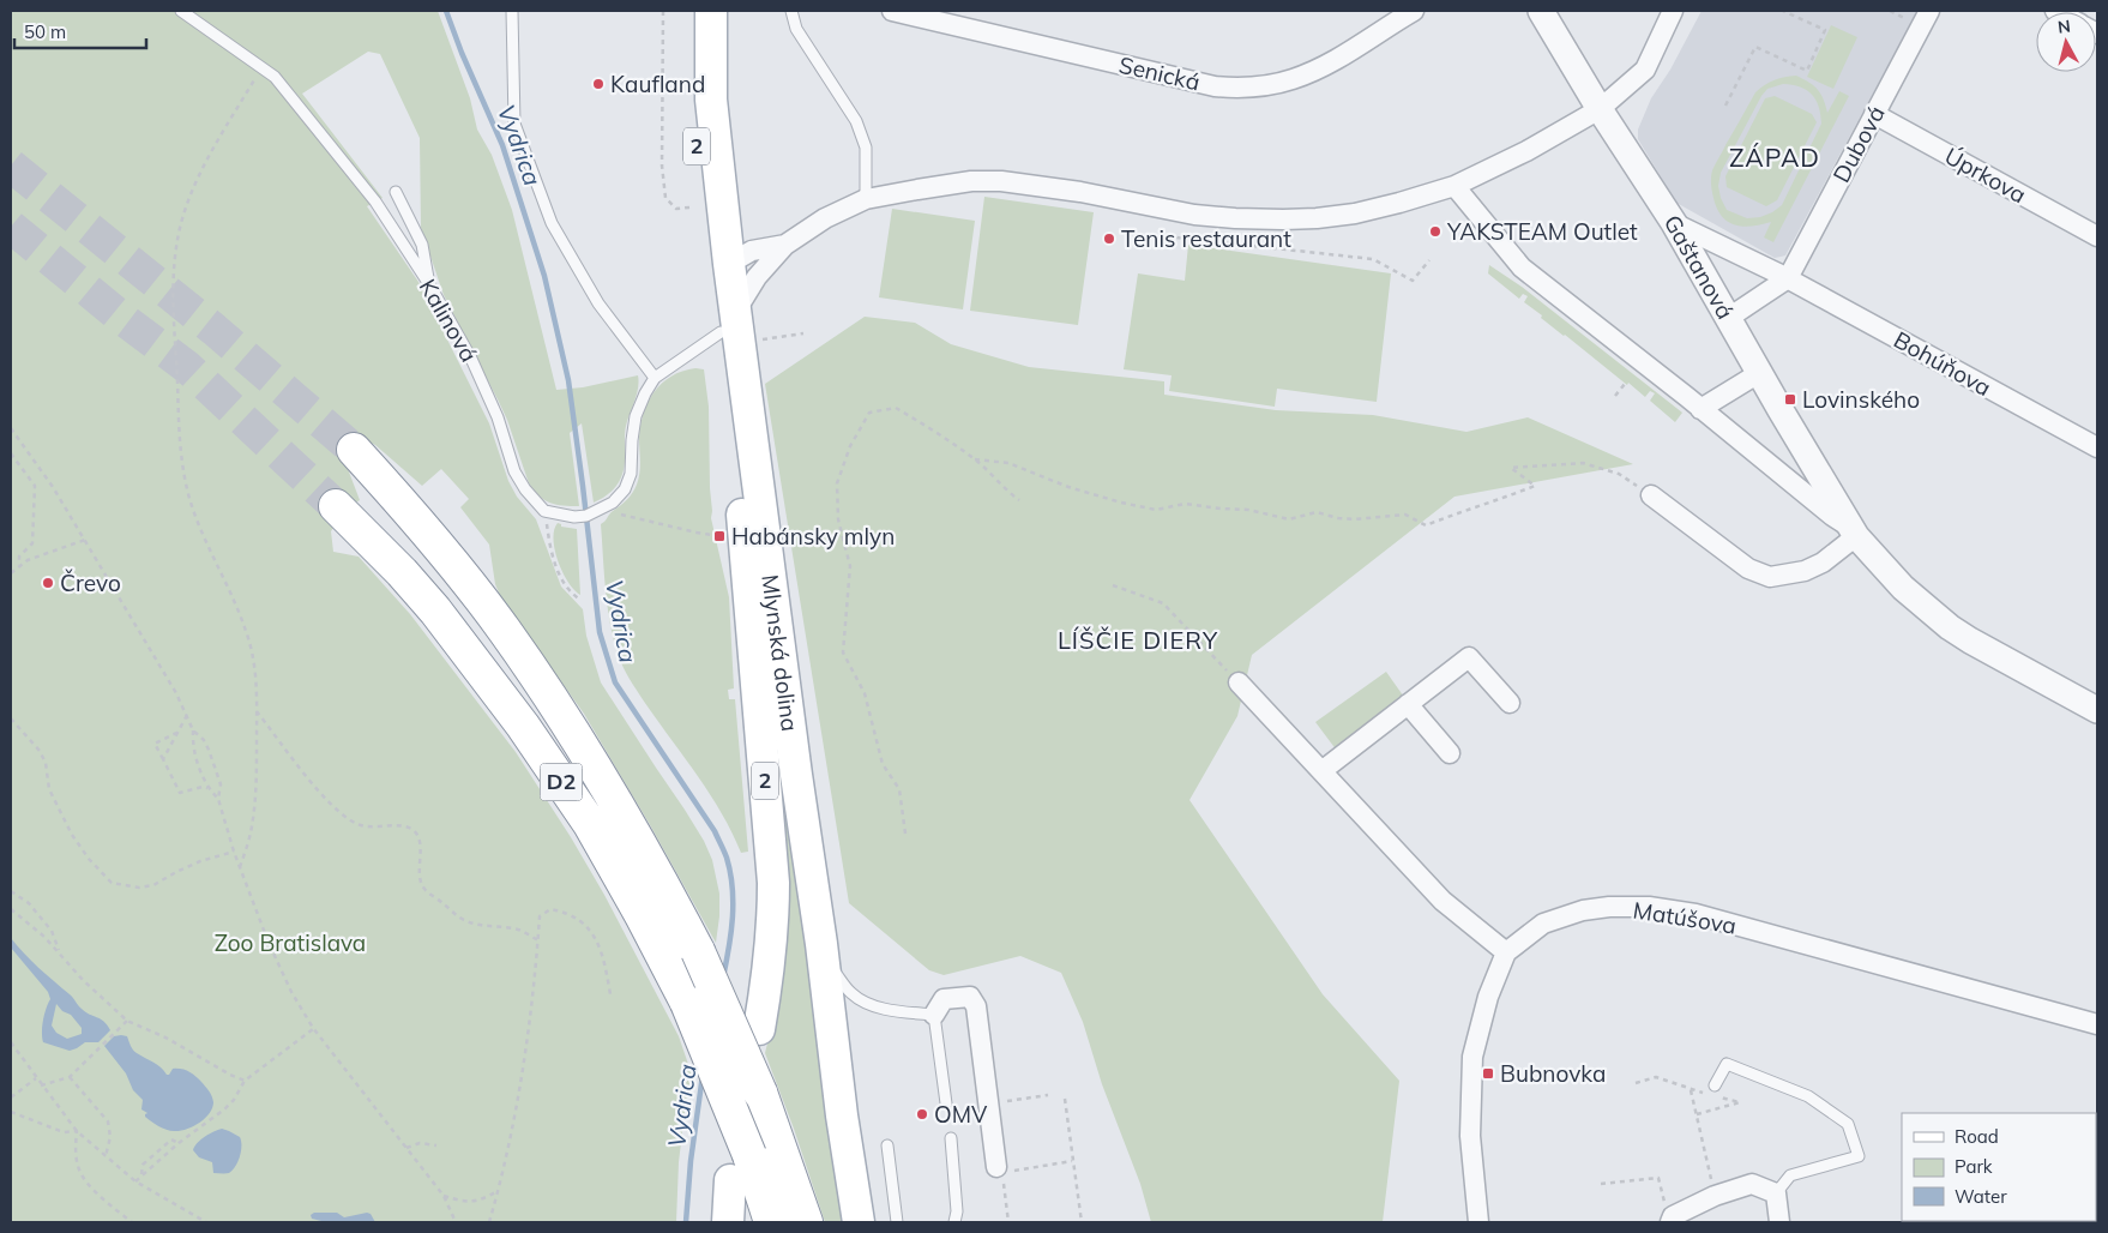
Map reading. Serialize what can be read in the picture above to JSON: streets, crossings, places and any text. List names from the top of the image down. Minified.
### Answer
{"streets":{"highway":["D2"],"main road":["2","Mlynská dolina"],"street":["Senická","Dubová","Úprkova","Gaštanová","Bohúňova","Matúšova"],"lane":["Kalinová"]},"crossings":[["Dubová","Úprkova"],["Dubová","Bohúňova"],["Gaštanová","Bohúňova"]],"districts":["ZÁPAD","LÍŠČIE DIERY"],"water":["Vydrica"],"parks":["Zoo Bratislava"],"places":{"other":["Kaufland","YAKSTEAM Outlet","Tenis restaurant","Črevo","OMV"],"transit":["Lovinského","Habánsky mlyn","Bubnovka"]},"legend":["Road","Park","Water"],"scale_bar":"50 m","north":"top"}
